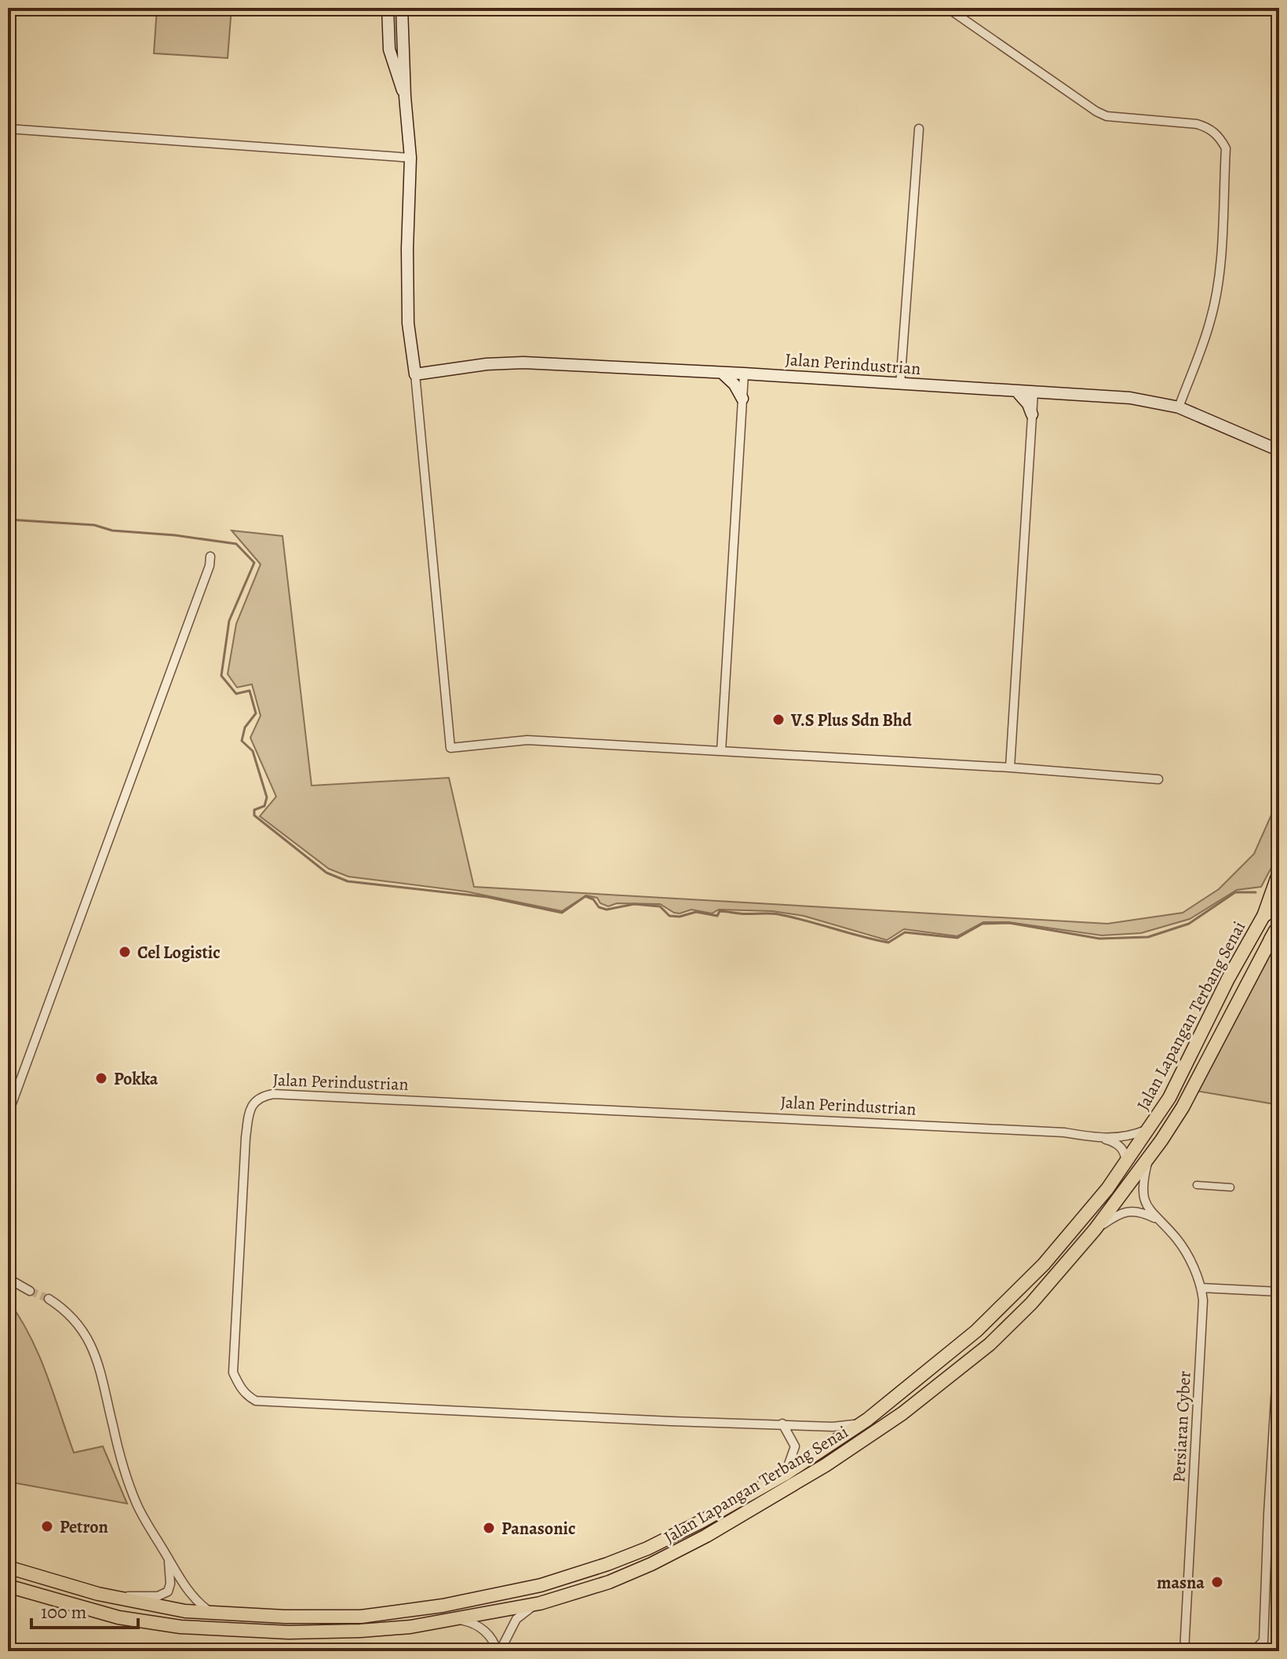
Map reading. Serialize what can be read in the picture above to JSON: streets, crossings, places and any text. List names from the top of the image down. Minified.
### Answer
{"streets":{"highway":["Jalan Lapangan Terbang Senai"],"main road":["Jalan Perindustrian"],"street":["Persiaran Cyber"]},"crossings":[["Jalan Perindustrian","Jalan Lapangan Terbang Senai"],["Jalan Lapangan Terbang Senai","Persiaran Cyber"]],"places":["V.S Plus Sdn Bhd","Cel Logistic","Pokka","Petron","Panasonic","masna"],"scale_bar":"100 m"}
